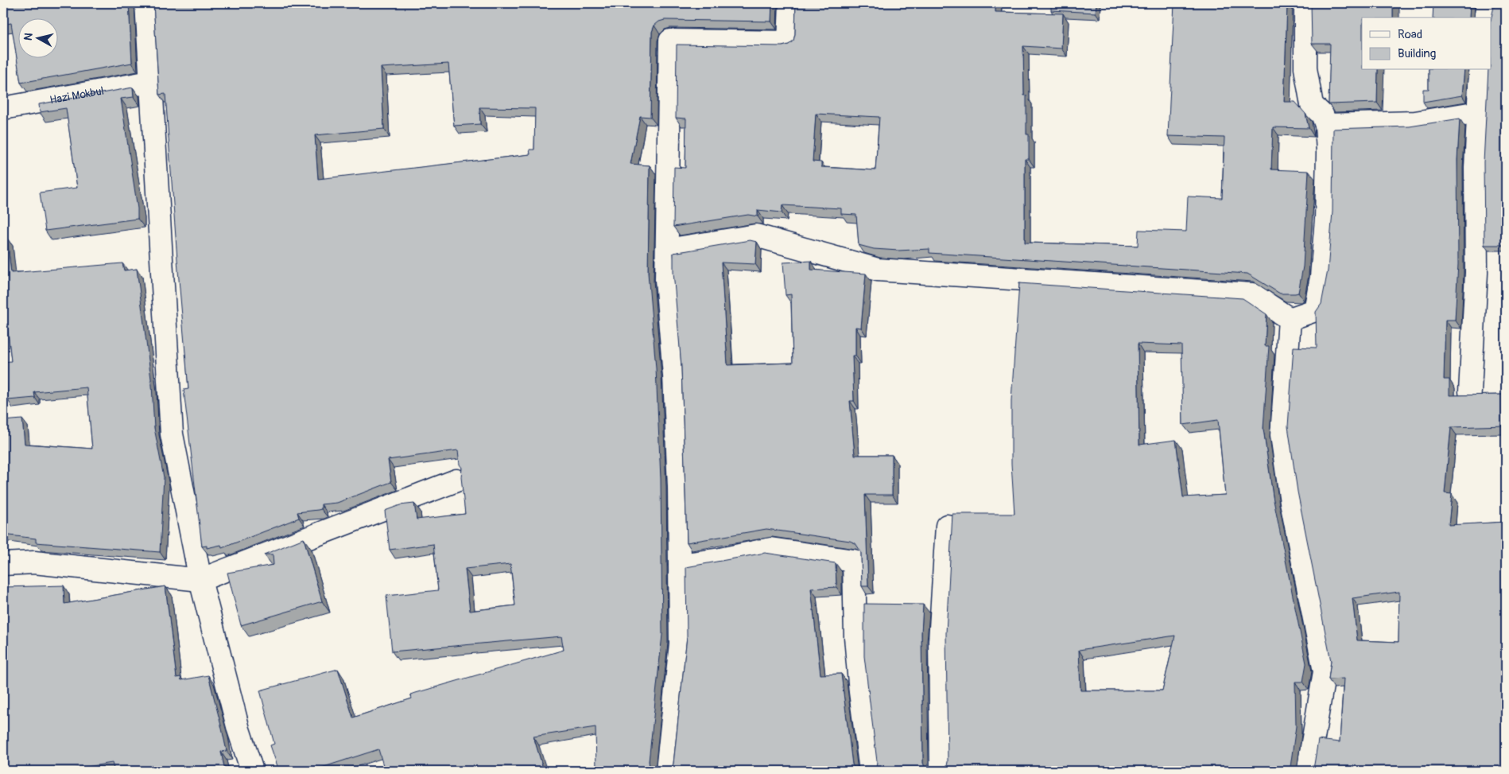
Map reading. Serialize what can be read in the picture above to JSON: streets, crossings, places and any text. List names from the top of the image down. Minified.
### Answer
{"streets":{"street":["Hazi Mokbul"]},"legend":["Road","Building"],"north":"left"}
